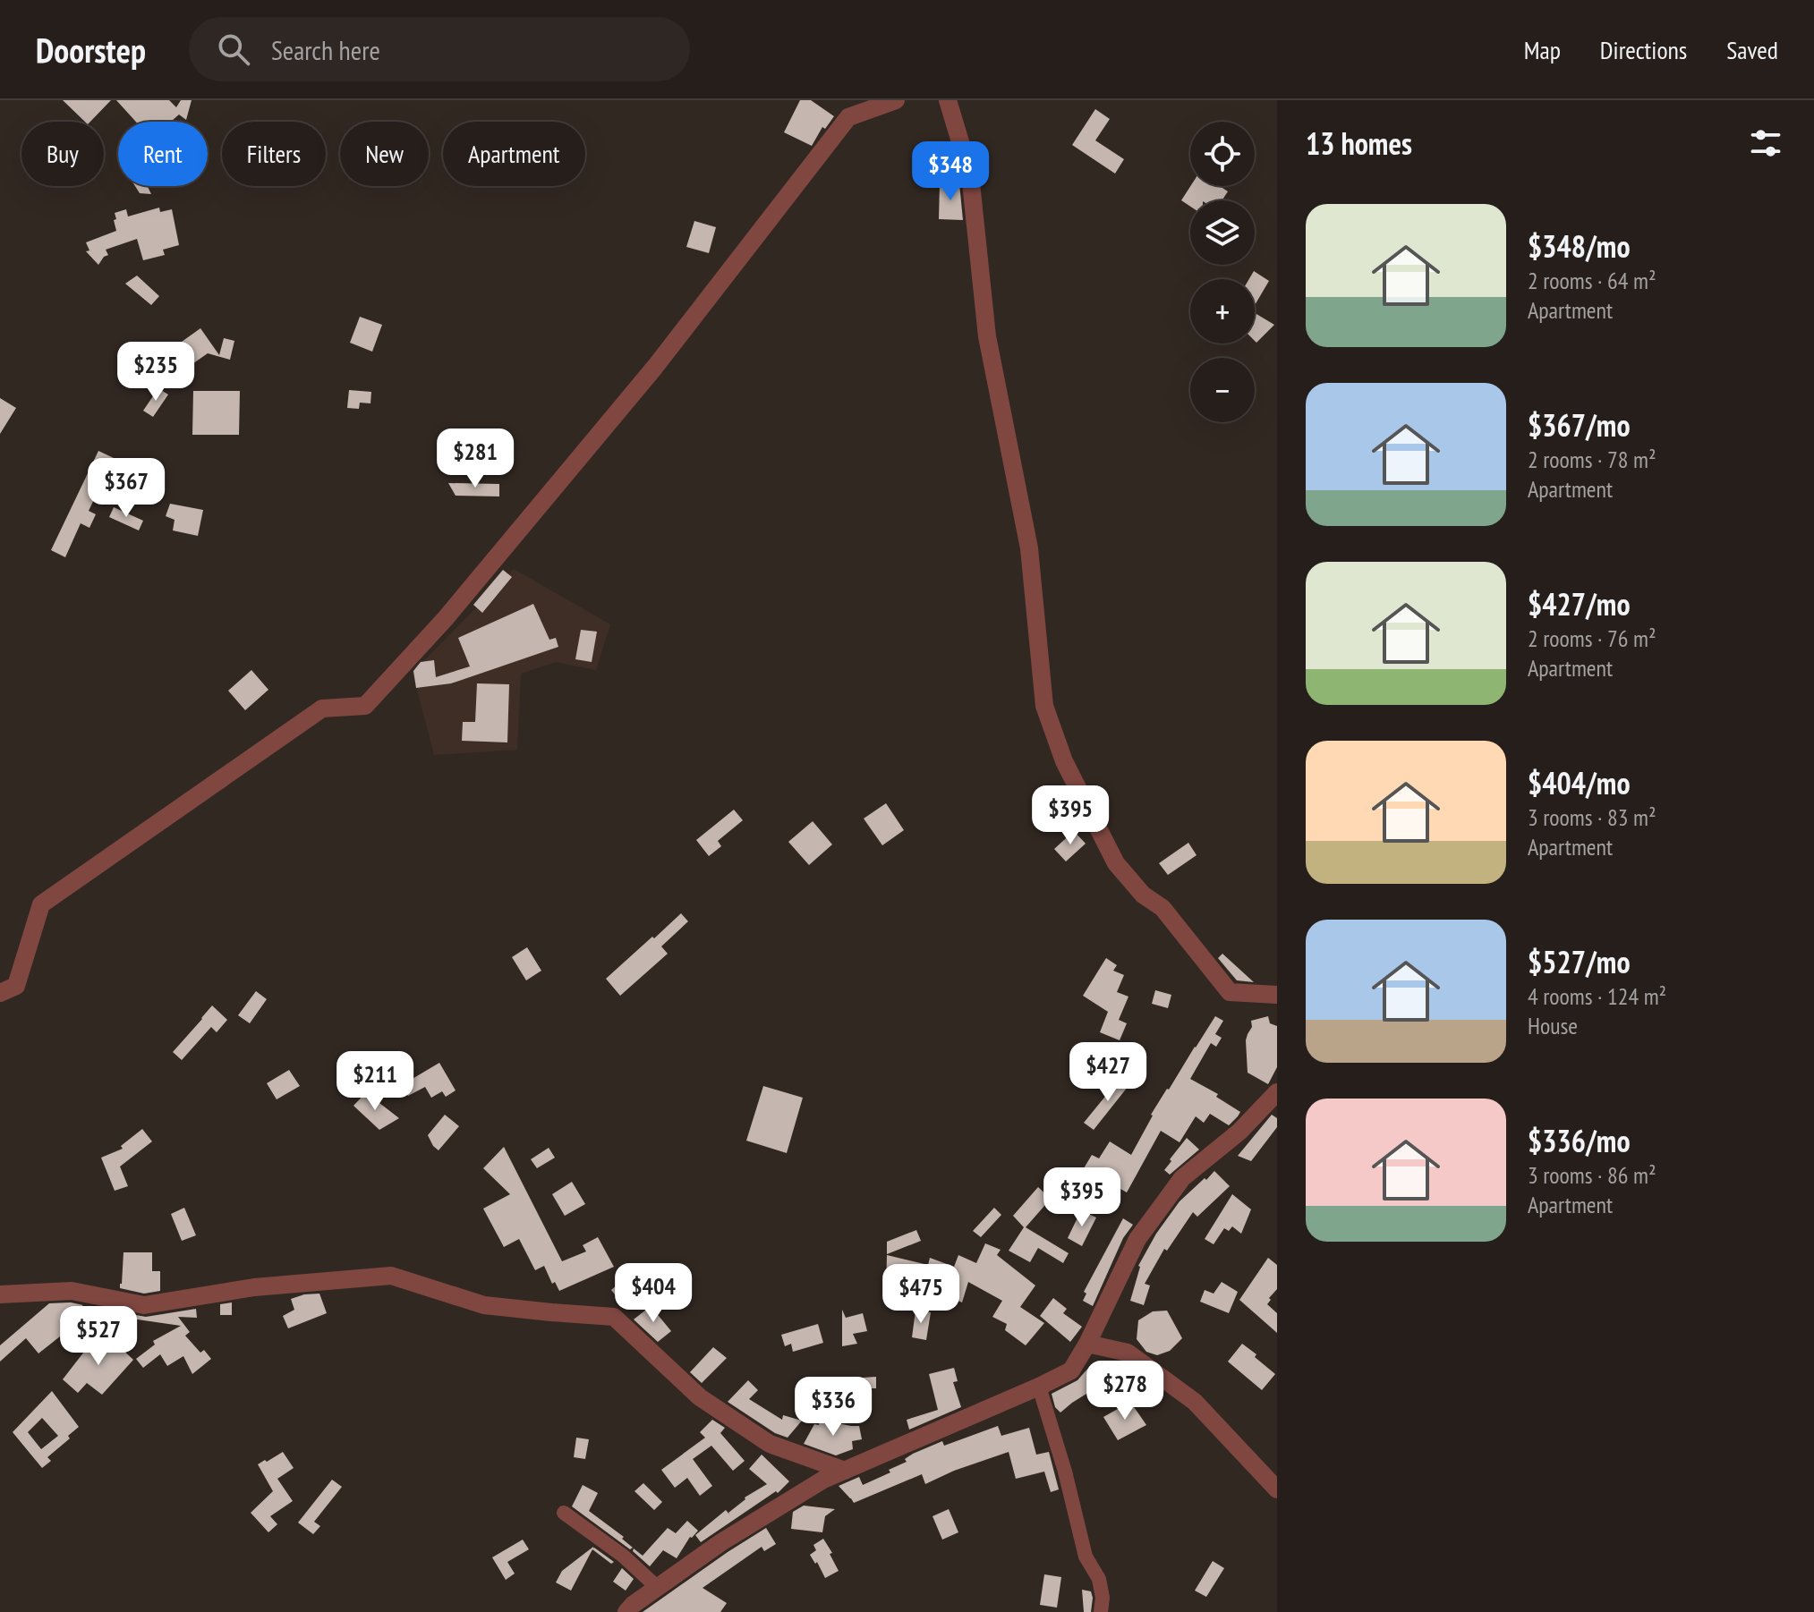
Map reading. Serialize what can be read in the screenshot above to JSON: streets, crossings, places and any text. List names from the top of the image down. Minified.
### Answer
{"page":{"header":"Doorstep","search":"Search here","nav":["Map","Directions","Saved"],"heading":"13 homes","map_buttons":["+","−"],"chip":["Buy","Rent","Filters","New","Apartment"],"price":["$348","$235","$281","$367","$395","$427","$211","$395","$404","$475","$527","$278","$336"],"list":[{"name":"$348/mo","note":"2 rooms · 64 m² · Apartment"},{"name":"$367/mo","note":"2 rooms · 78 m² · Apartment"},{"name":"$427/mo","note":"2 rooms · 76 m² · Apartment"},{"name":"$404/mo","note":"3 rooms · 83 m² · Apartment"},{"name":"$527/mo","note":"4 rooms · 124 m² · House"},{"name":"$336/mo","note":"3 rooms · 86 m² · Apartment"}]}}
